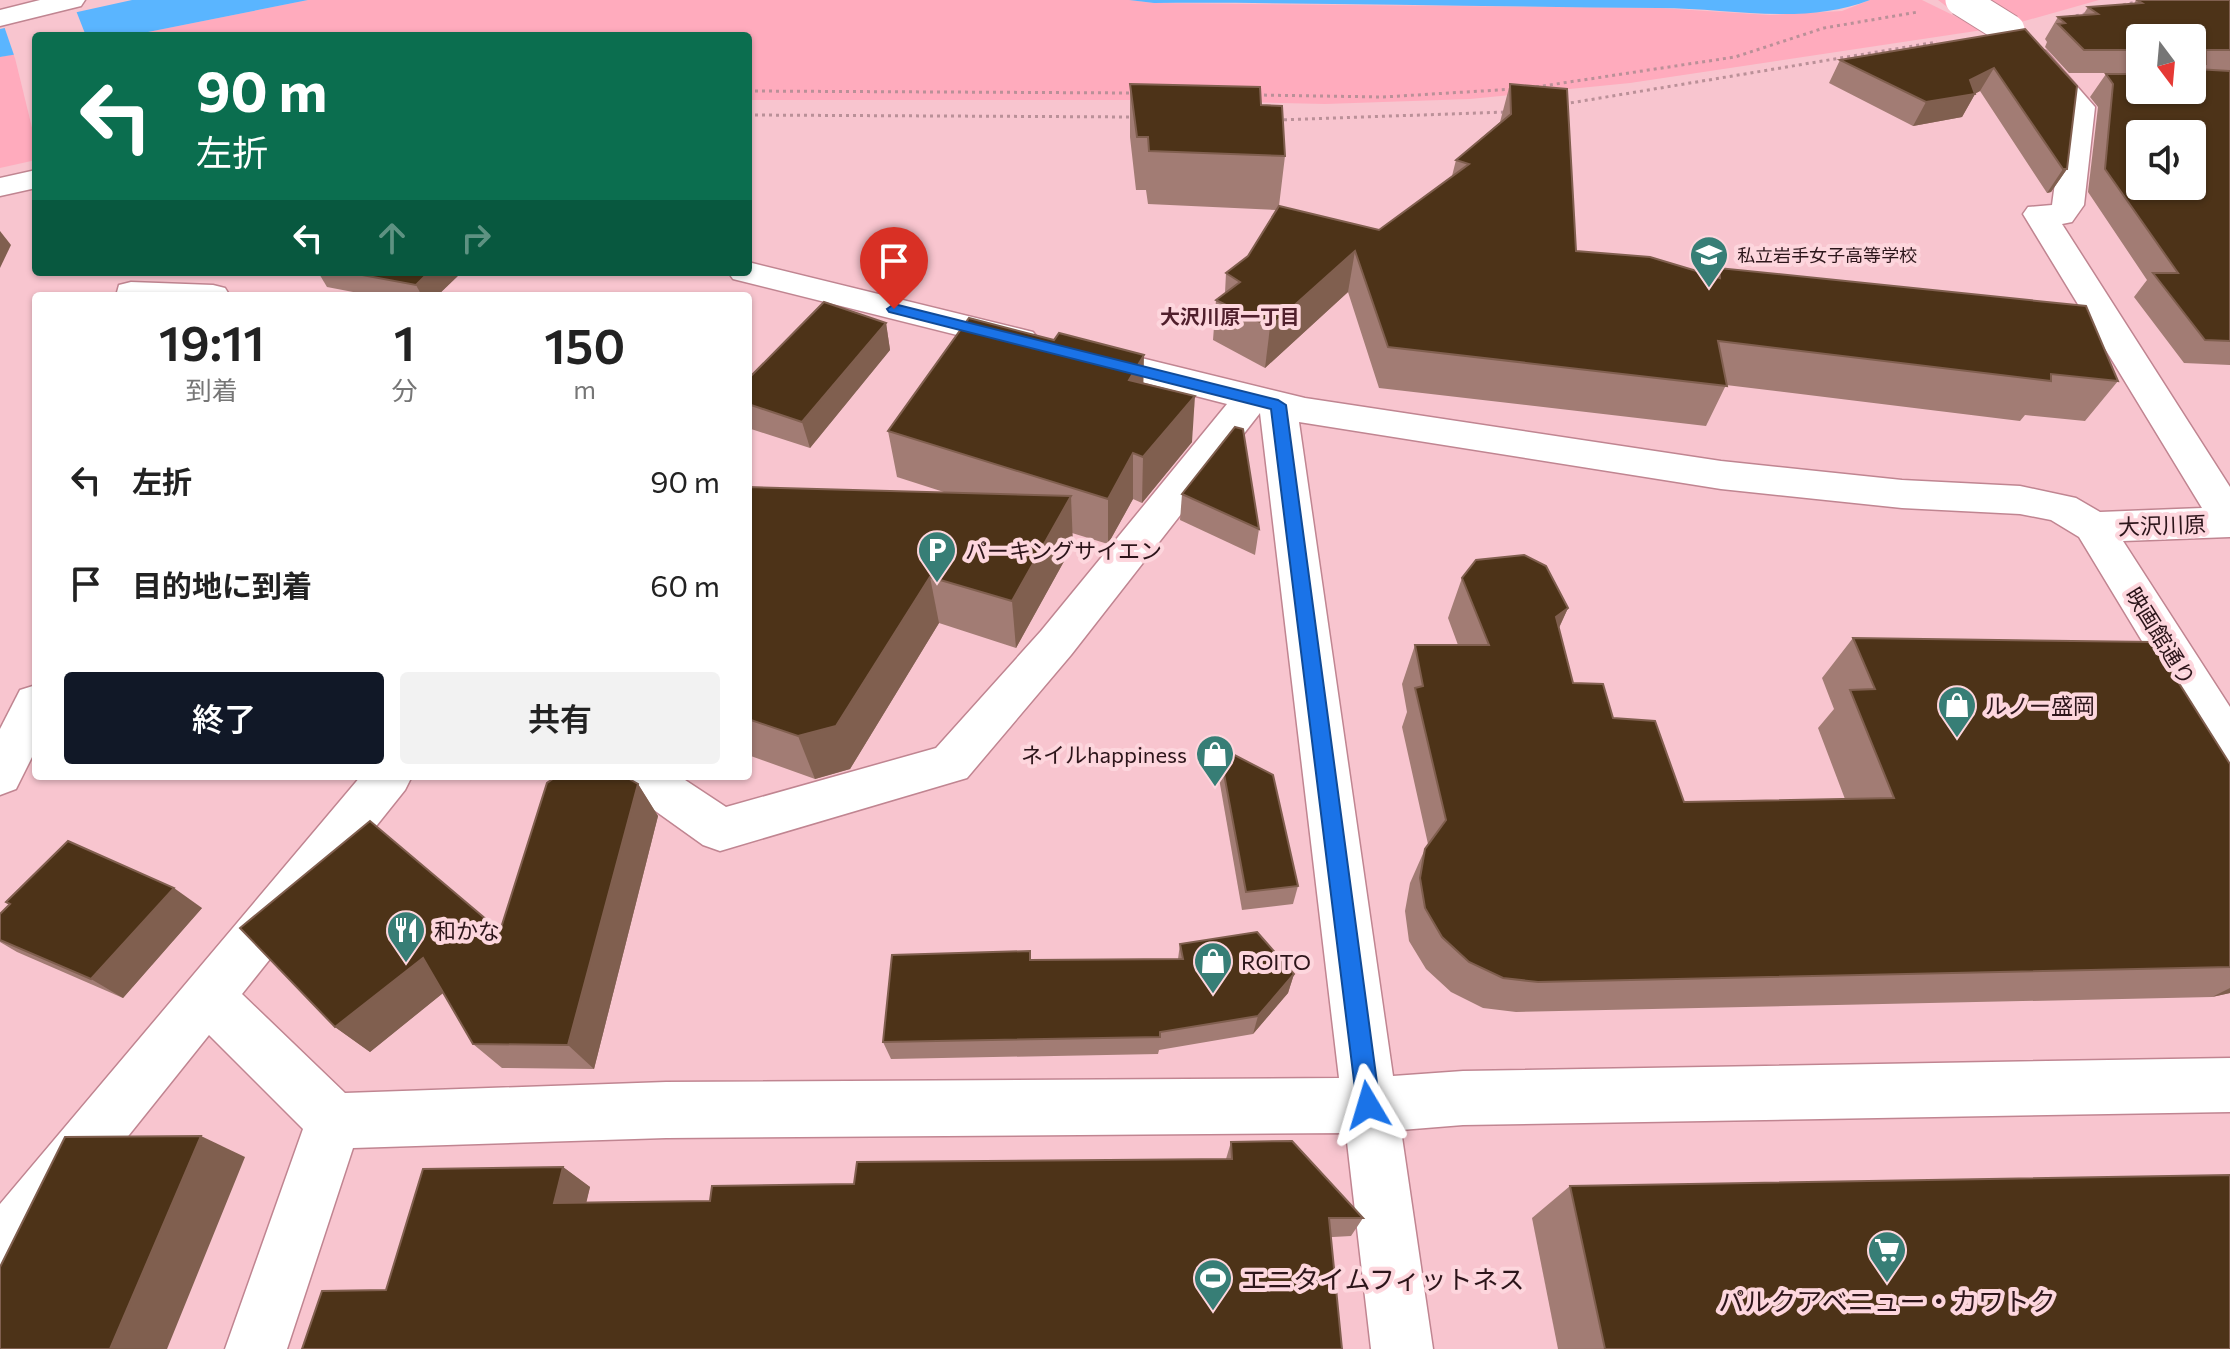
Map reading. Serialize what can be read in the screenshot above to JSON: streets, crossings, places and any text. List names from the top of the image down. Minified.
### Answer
{"streets":{"street":["大沢川原","映画館通り"]},"crossings":[["大沢川原","映画館通り"]],"districts":["大沢川原一丁目"],"places":{"school or university":["私立岩手女子高等学校"],"parking":["パーキングサイエン"],"shop":["ルノー盛岡","ネイルhappiness","ROITO"],"restaurant":["和かな"],"supermarket":["パルクアベニュー・カワトク"],"sports":["エニタイムフィットネス"]},"north":"bottom","page":{"turn":["90 m","左折"],"eta":["19:11","到着","1","分","150","m"],"list":[{"name":"左折","value":"90 m"},{"name":"目的地に到着","value":"60 m"}],"buttons":["終了","共有"]}}
